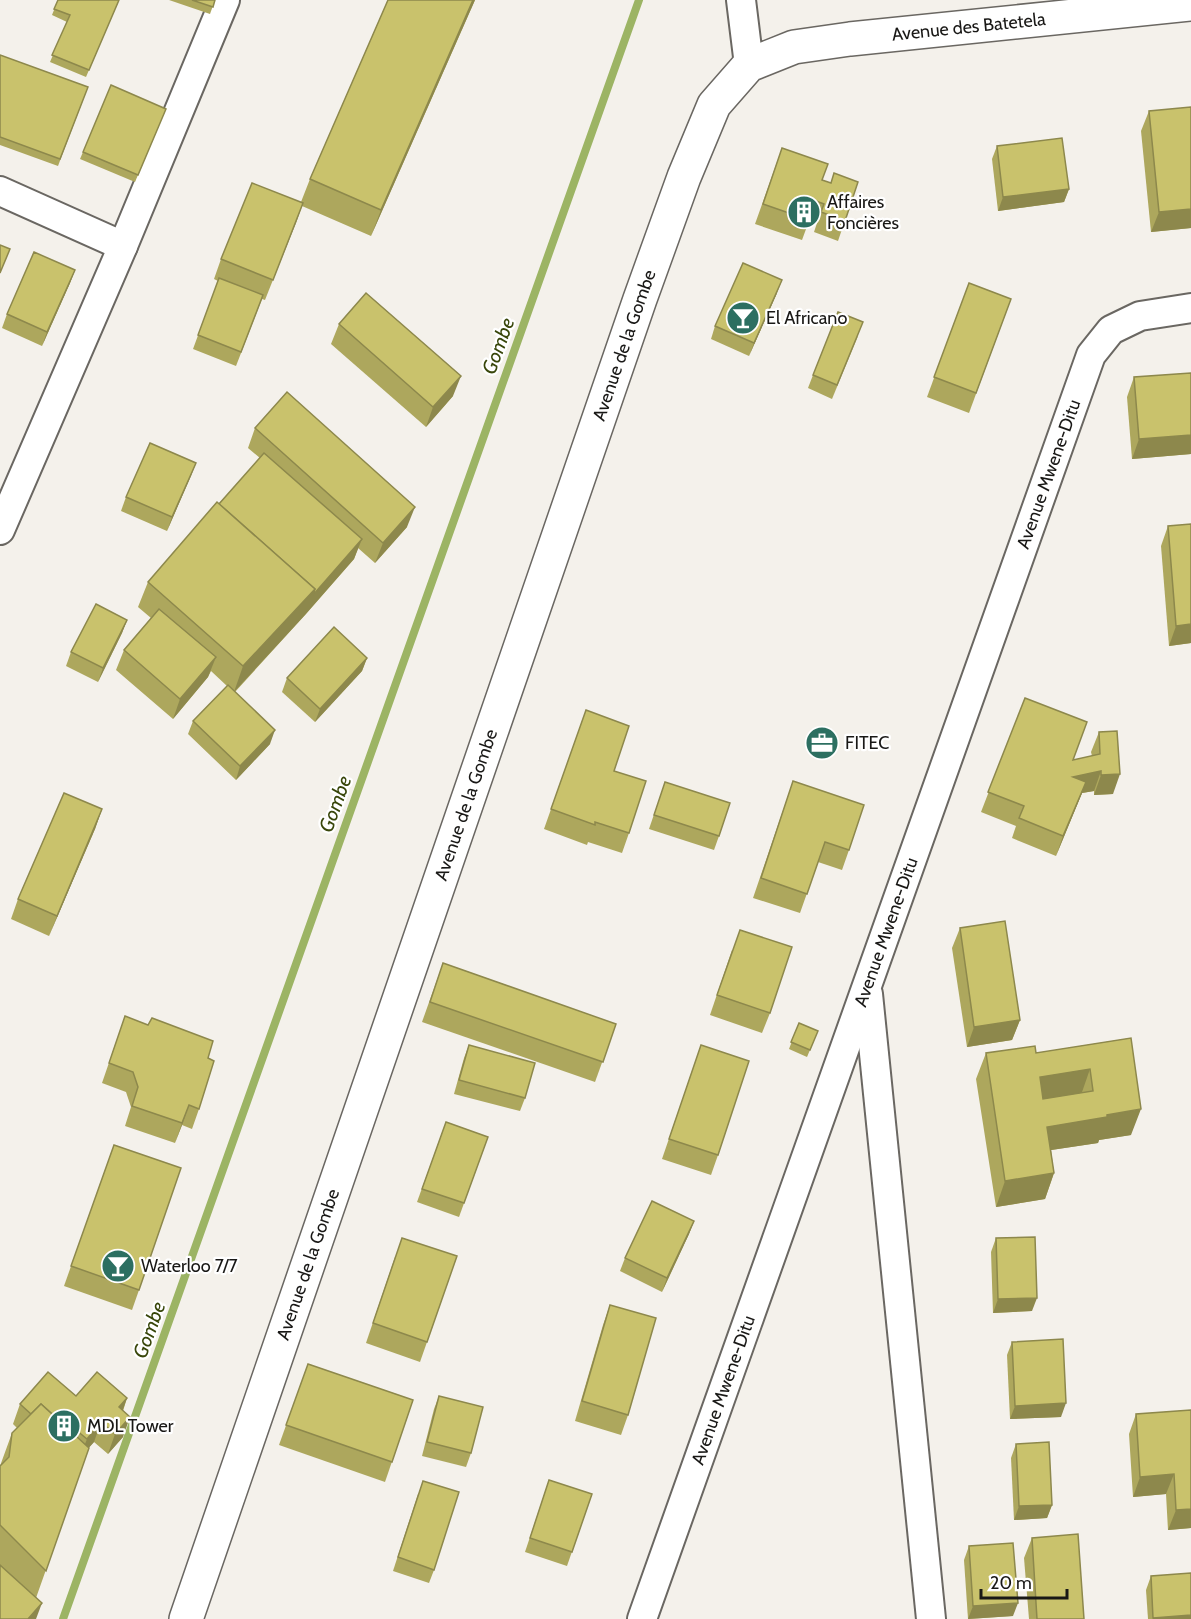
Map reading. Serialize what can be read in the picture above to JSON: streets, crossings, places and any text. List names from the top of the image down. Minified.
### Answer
{"streets":{"street":["Avenue des Batetela","Avenue de la Gombe","Avenue Mwene-Ditu"]},"crossings":[["Avenue des Batetela","Avenue de la Gombe"]],"water":["Gombe"],"places":{"building":["Affaires Foncières","MDL Tower"],"bar":["El Africano","Waterloo 7/7"],"office":["FITEC"]},"scale_bar":"20 m"}
